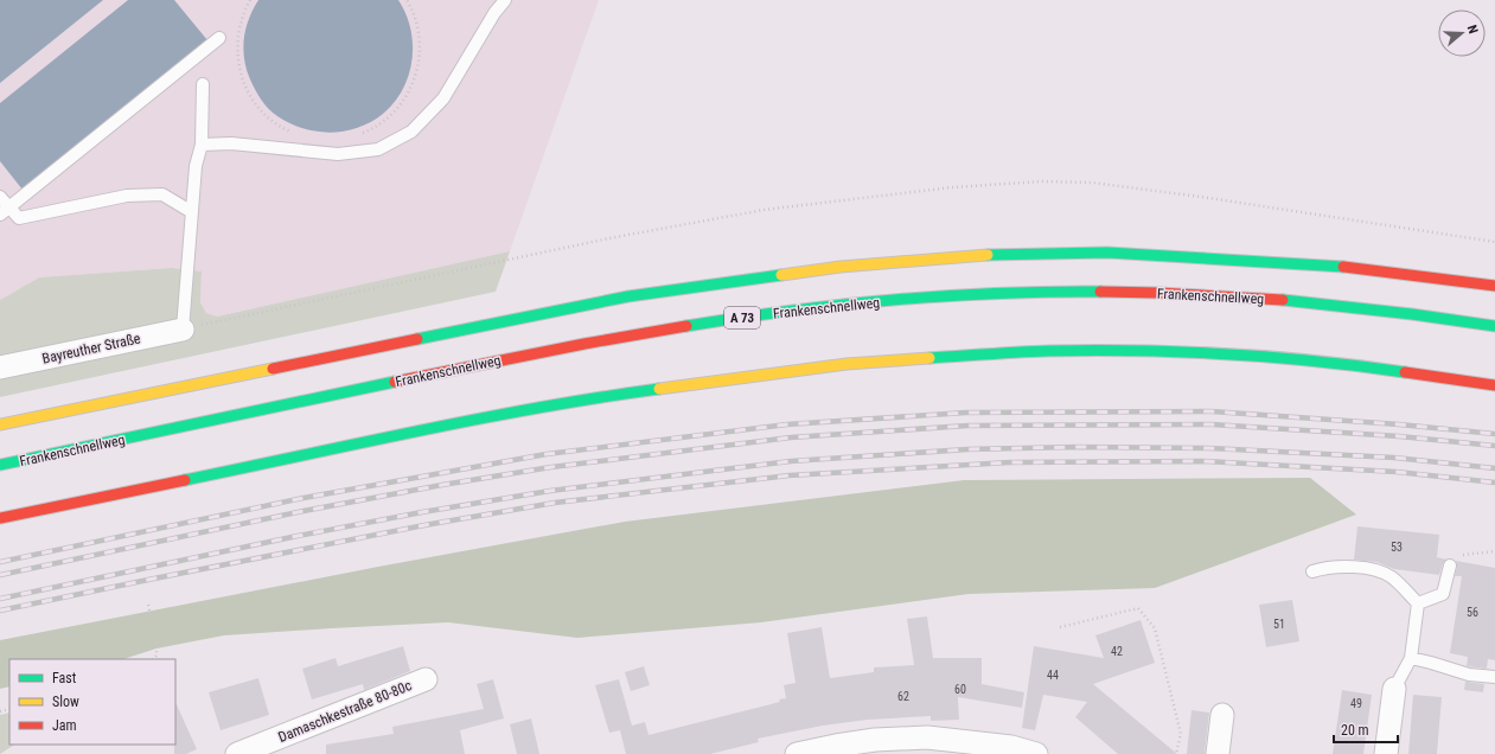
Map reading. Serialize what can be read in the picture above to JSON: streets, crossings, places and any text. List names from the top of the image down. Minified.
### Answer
{"streets":{"main road":["Frankenschnellweg","A 73"],"street":["Bayreuther Straße","Damaschkestraße 80-80c"]},"house_numbers":["53","56","51","42","44","60","62","49"],"legend":["Fast","Slow","Jam"],"scale_bar":"20 m","north":"right"}
